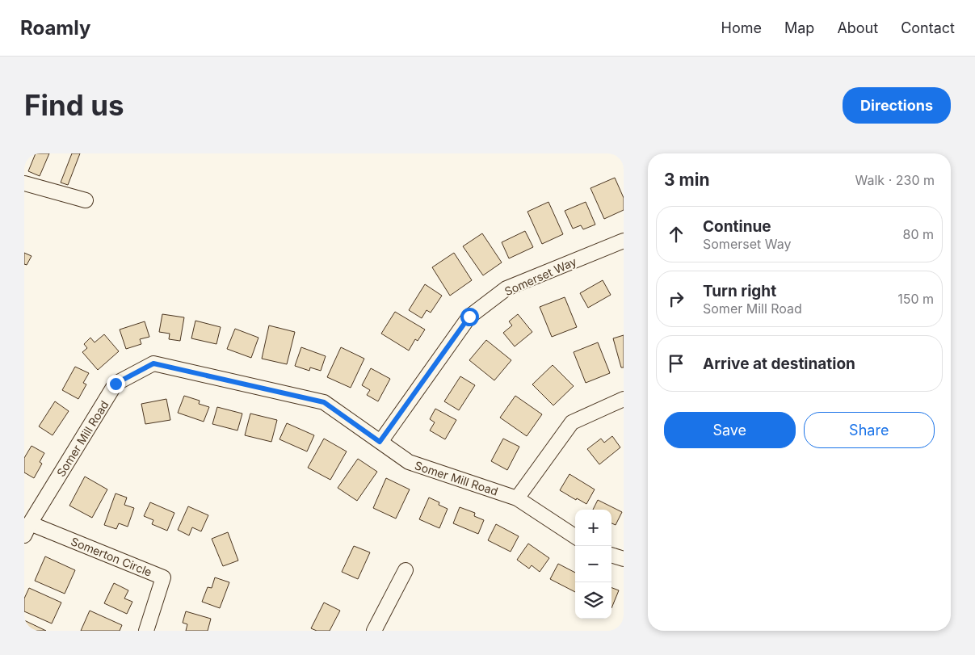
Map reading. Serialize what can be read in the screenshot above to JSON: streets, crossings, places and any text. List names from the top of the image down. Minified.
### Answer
{"streets":{"street":["Somerset Way","Somer Mill Road","Somerton Circle"]},"crossings":[["Somerset Way","Somer Mill Road"],["Somer Mill Road","Somerton Circle"]],"page":{"header":"Roamly","nav":["Home","Map","About","Contact"],"buttons":["Directions",["Save","Share"]],"title":"Find us","heading":["3 min","Walk · 230 m"],"list":[["Continue","Somerset Way","80 m"],["Turn right","Somer Mill Road","150 m"],"Arrive at destination"],"map_buttons":["+","−"]}}
